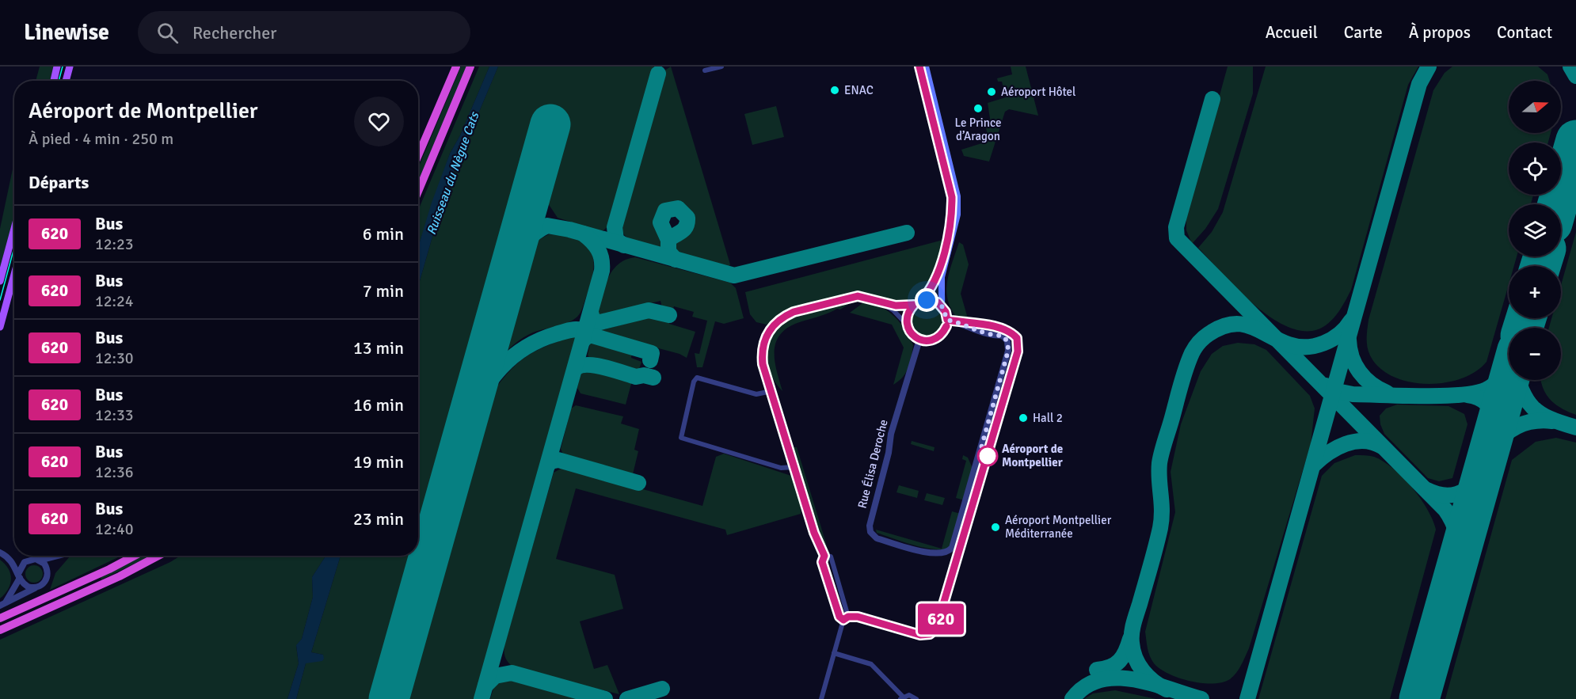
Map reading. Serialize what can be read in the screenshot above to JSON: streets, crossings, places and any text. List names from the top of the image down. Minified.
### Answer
{"streets":{"street":["Rue Élisa Deroche"]},"water":["Ruisseau du Nègue Cats"],"places":["ENAC","Aéroport Hôtel","Le Prince d’Aragon","Hall 2","Aéroport de Montpellier","Aéroport Montpellier Méditerranée"],"lines":["bus line 620"],"north":"right","page":{"header":"Linewise","search":"Rechercher","nav":["Accueil","Carte","À propos","Contact"],"on_map":"620","map_buttons":["+","−"],"heading":[["Aéroport de Montpellier","À pied · 4 min · 250 m"],"Départs"],"list":[{"mark":"620","name":"Bus","note":"12:23","value":"6 min"},{"mark":"620","name":"Bus","note":"12:24","value":"7 min"},{"mark":"620","name":"Bus","note":"12:30","value":"13 min"},{"mark":"620","name":"Bus","note":"12:33","value":"16 min"},{"mark":"620","name":"Bus","note":"12:36","value":"19 min"},{"mark":"620","name":"Bus","note":"12:40","value":"23 min"}]}}
